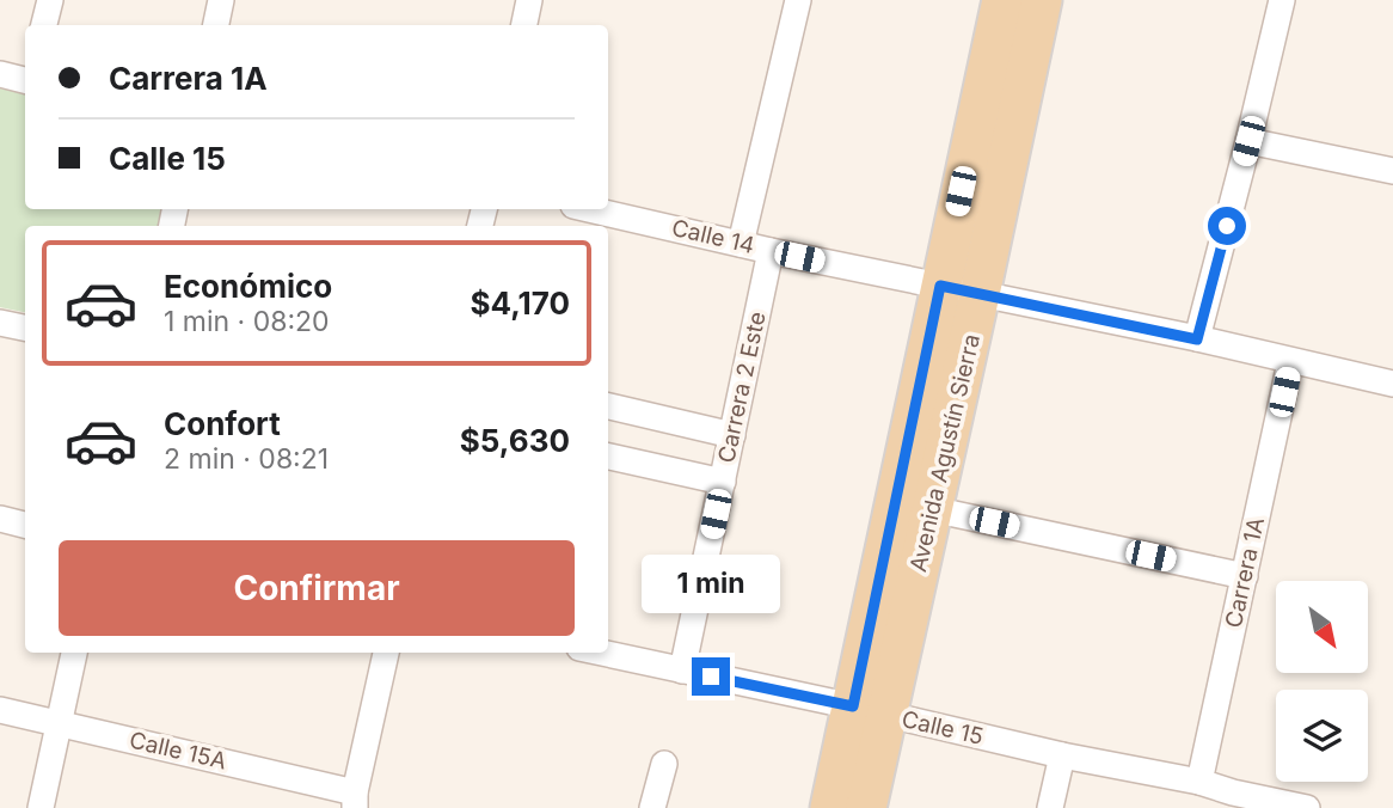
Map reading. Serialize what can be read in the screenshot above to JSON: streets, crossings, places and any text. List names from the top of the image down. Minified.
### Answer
{"streets":{"main road":["Avenida Agustín Sierra"],"street":["Calle 14","Carrera 2 Este","Carrera 1A","Calle 15","Calle 15A"]},"crossings":[["Calle 14","Carrera 2 Este"],["Calle 14","Avenida Agustín Sierra"],["Calle 14","Carrera 1A"],["Carrera 2 Este","Calle 15"],["Avenida Agustín Sierra","Calle 15"],["Carrera 1A","Calle 15"]],"north":"bottom right","page":{"banner":["Carrera 1A","Calle 15"],"list":[{"name":"Económico","note":"1 min · 08:20","value":"$4,170"},{"name":"Confort","note":"2 min · 08:21","value":"$5,630"}],"buttons":"Confirmar","bubble":"1 min"}}
